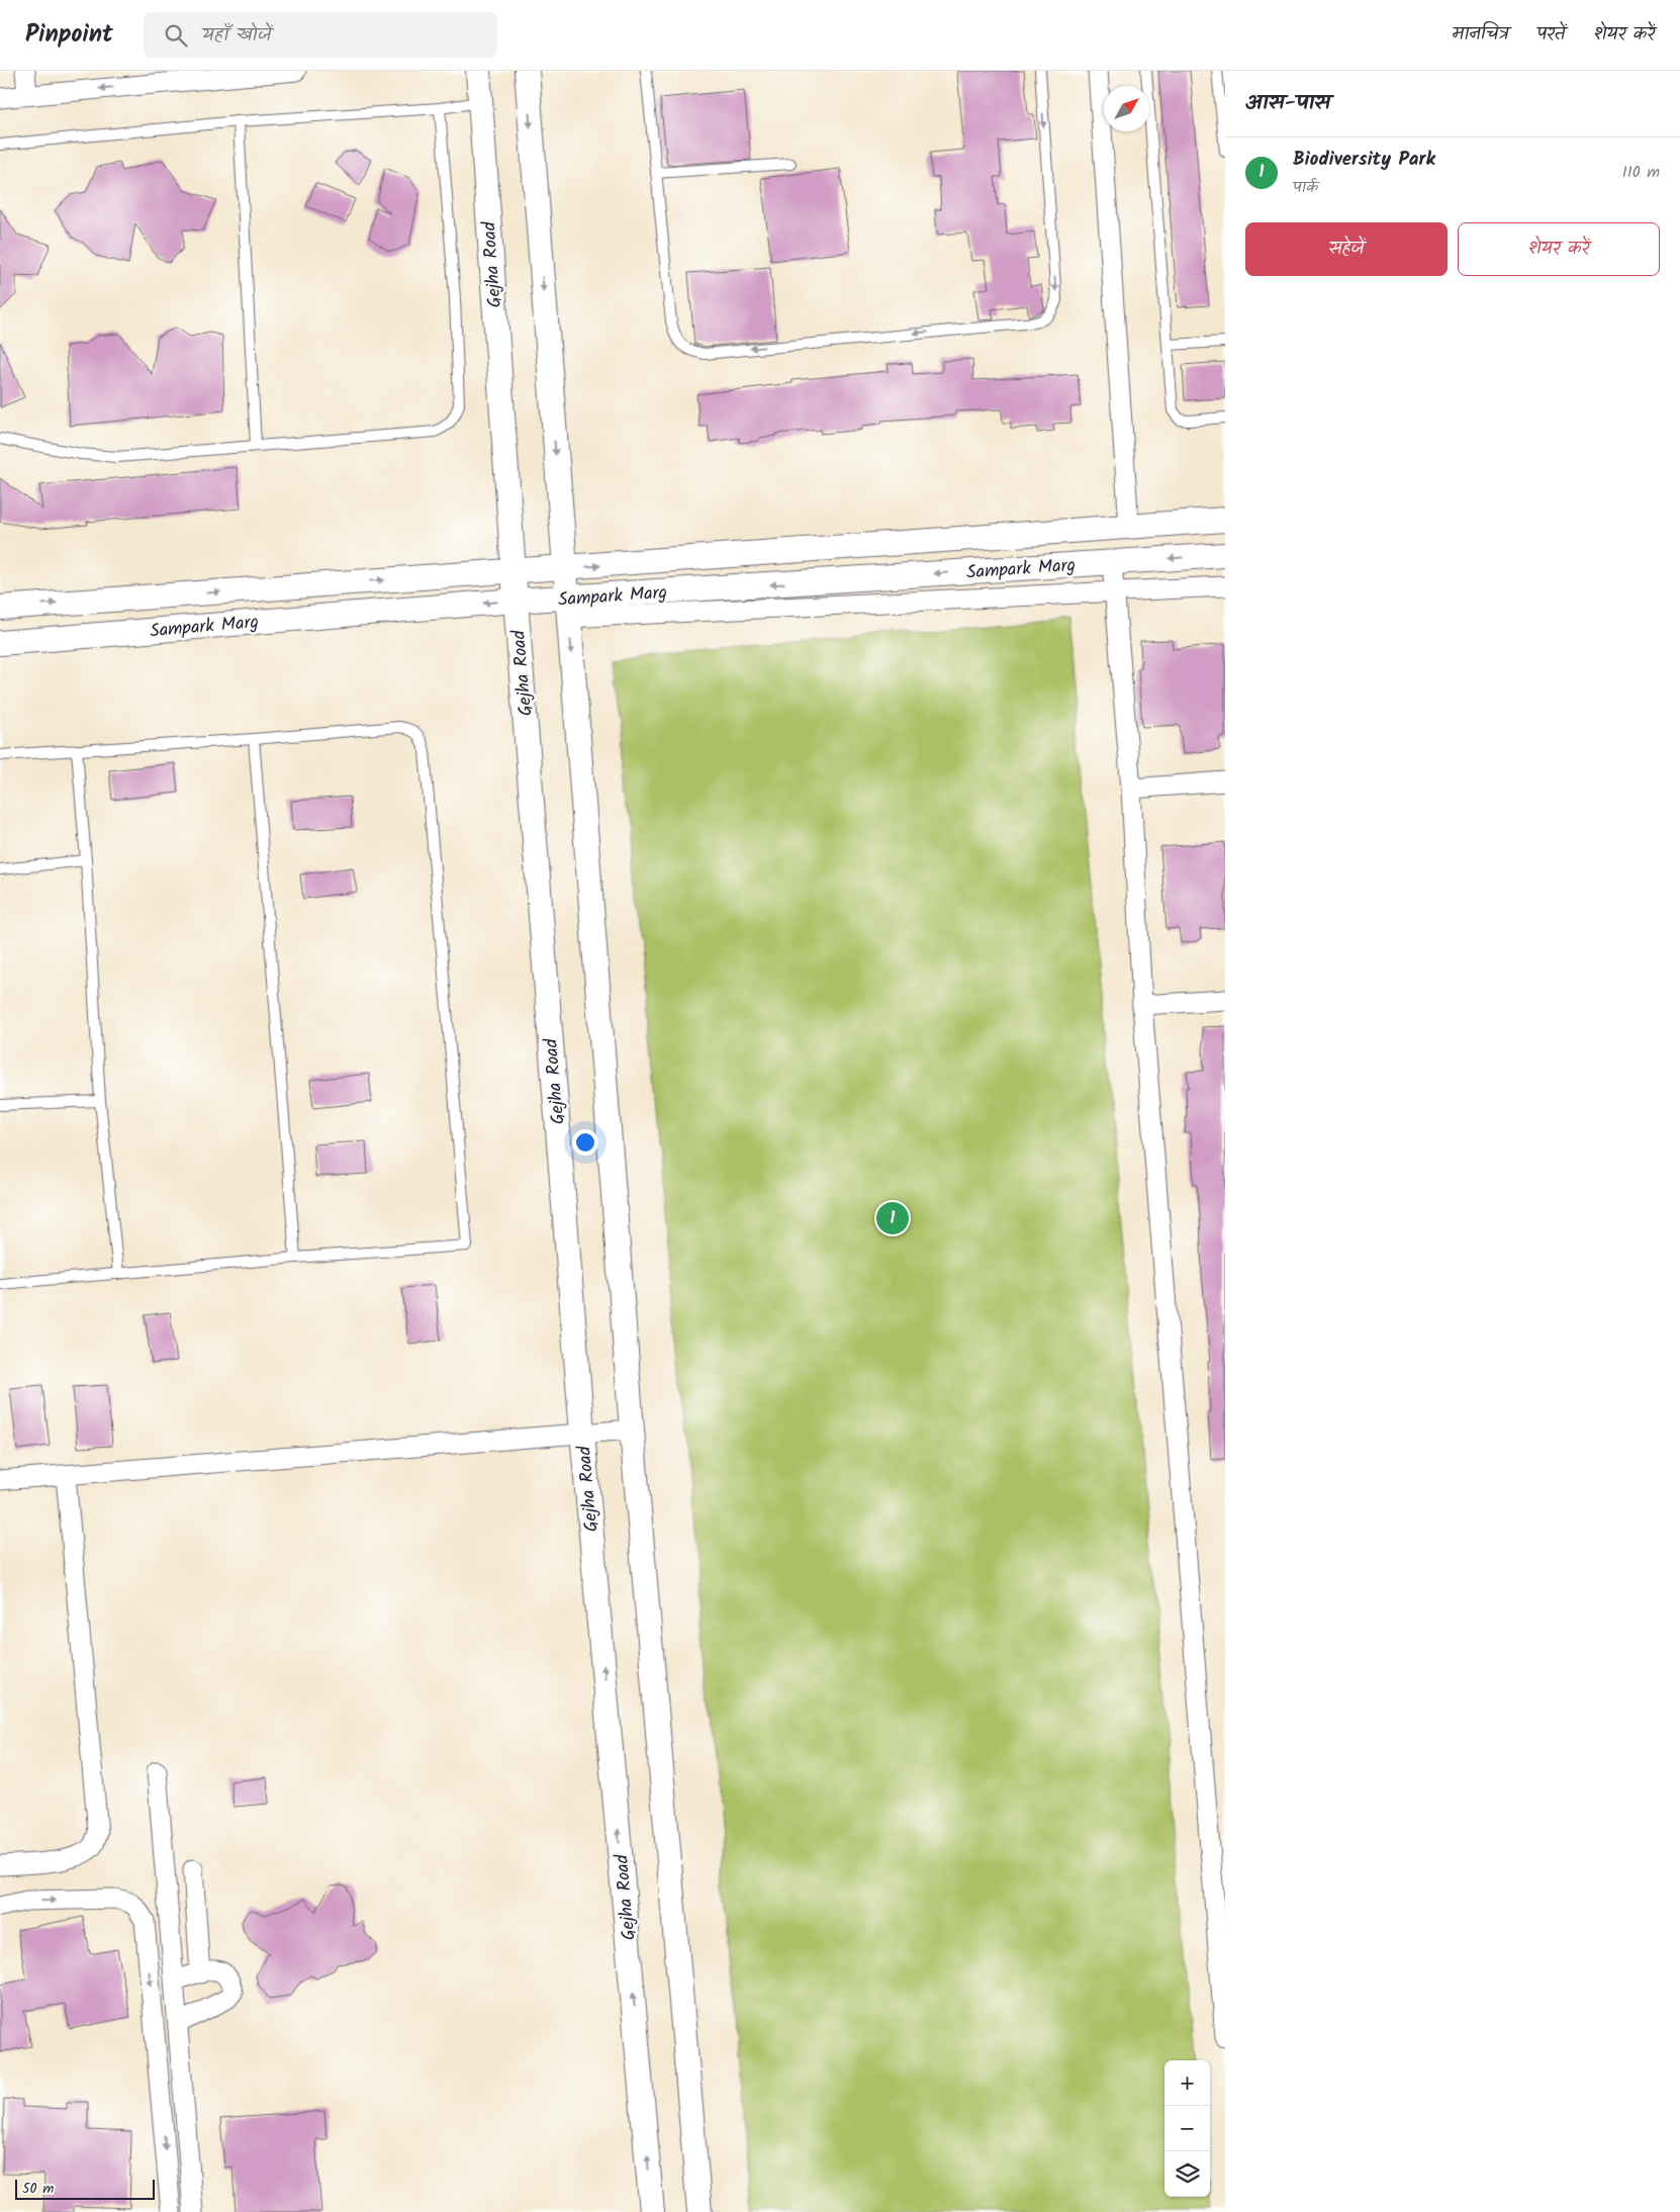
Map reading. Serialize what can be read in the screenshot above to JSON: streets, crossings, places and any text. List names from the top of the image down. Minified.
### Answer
{"streets":{"street":["Gejha Road","Sampark Marg"]},"crossings":[["Gejha Road","Sampark Marg"]],"scale_bar":"50 m","north":"top right","page":{"header":"Pinpoint","search":"यहाँ खोजें","nav":["मानचित्र","परतें","शेयर करें"],"heading":"आस-पास","list":[{"mark":"1","name":"Biodiversity Park","note":"पार्क","value":"110 m"}],"buttons":["सहेजें","शेयर करें"],"pins":"1","map_buttons":["+","−"],"scale":"50 m"}}
